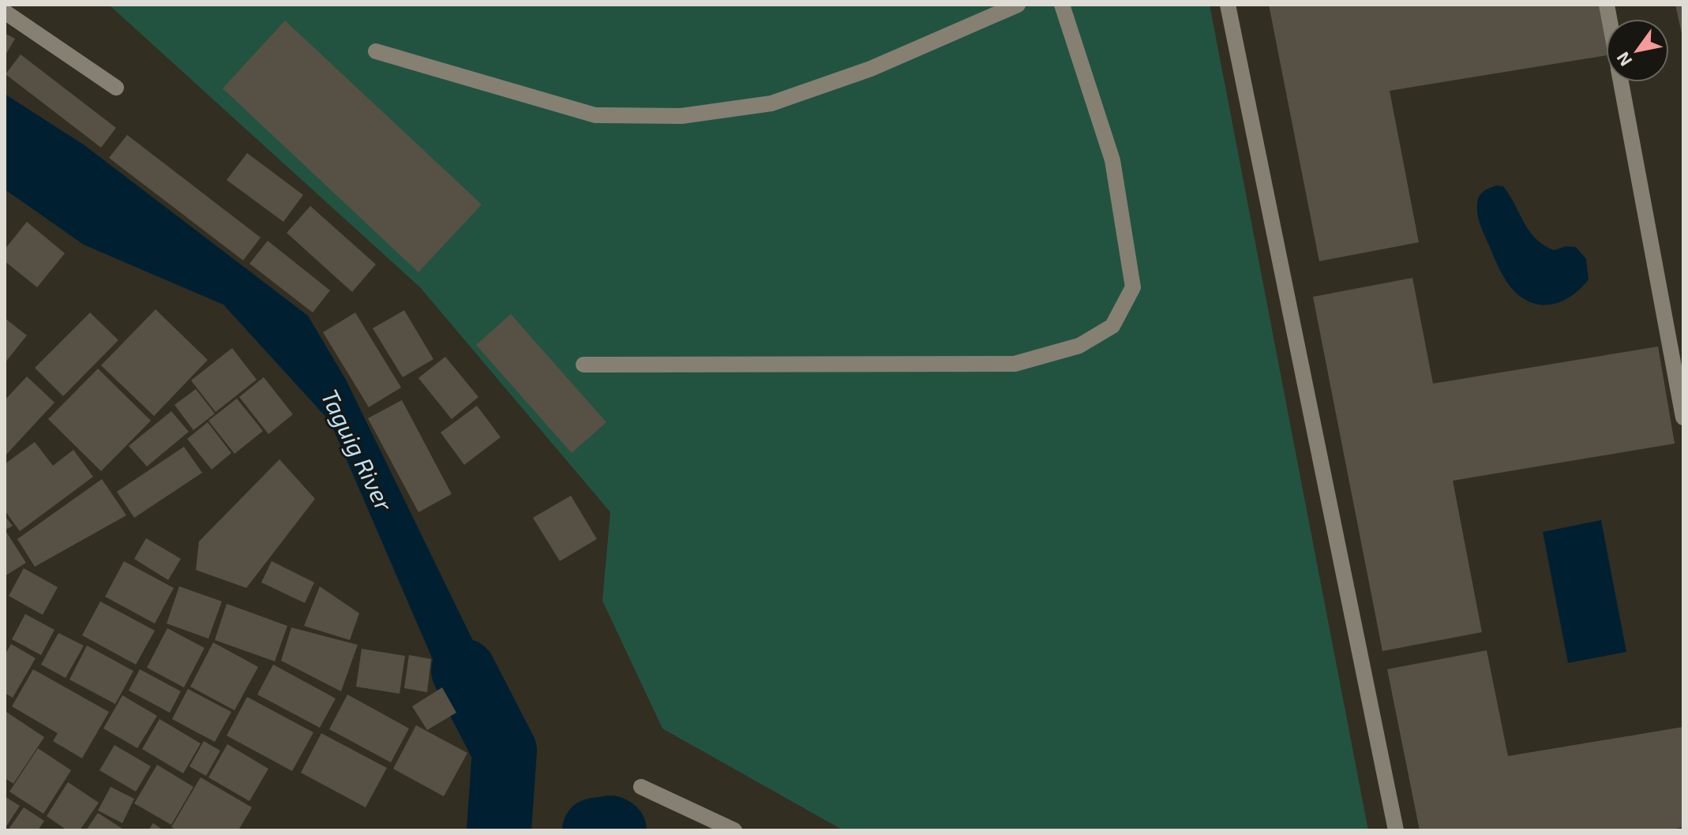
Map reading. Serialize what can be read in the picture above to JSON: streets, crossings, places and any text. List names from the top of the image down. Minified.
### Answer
{"water":["Taguig River"],"north":"bottom left"}
